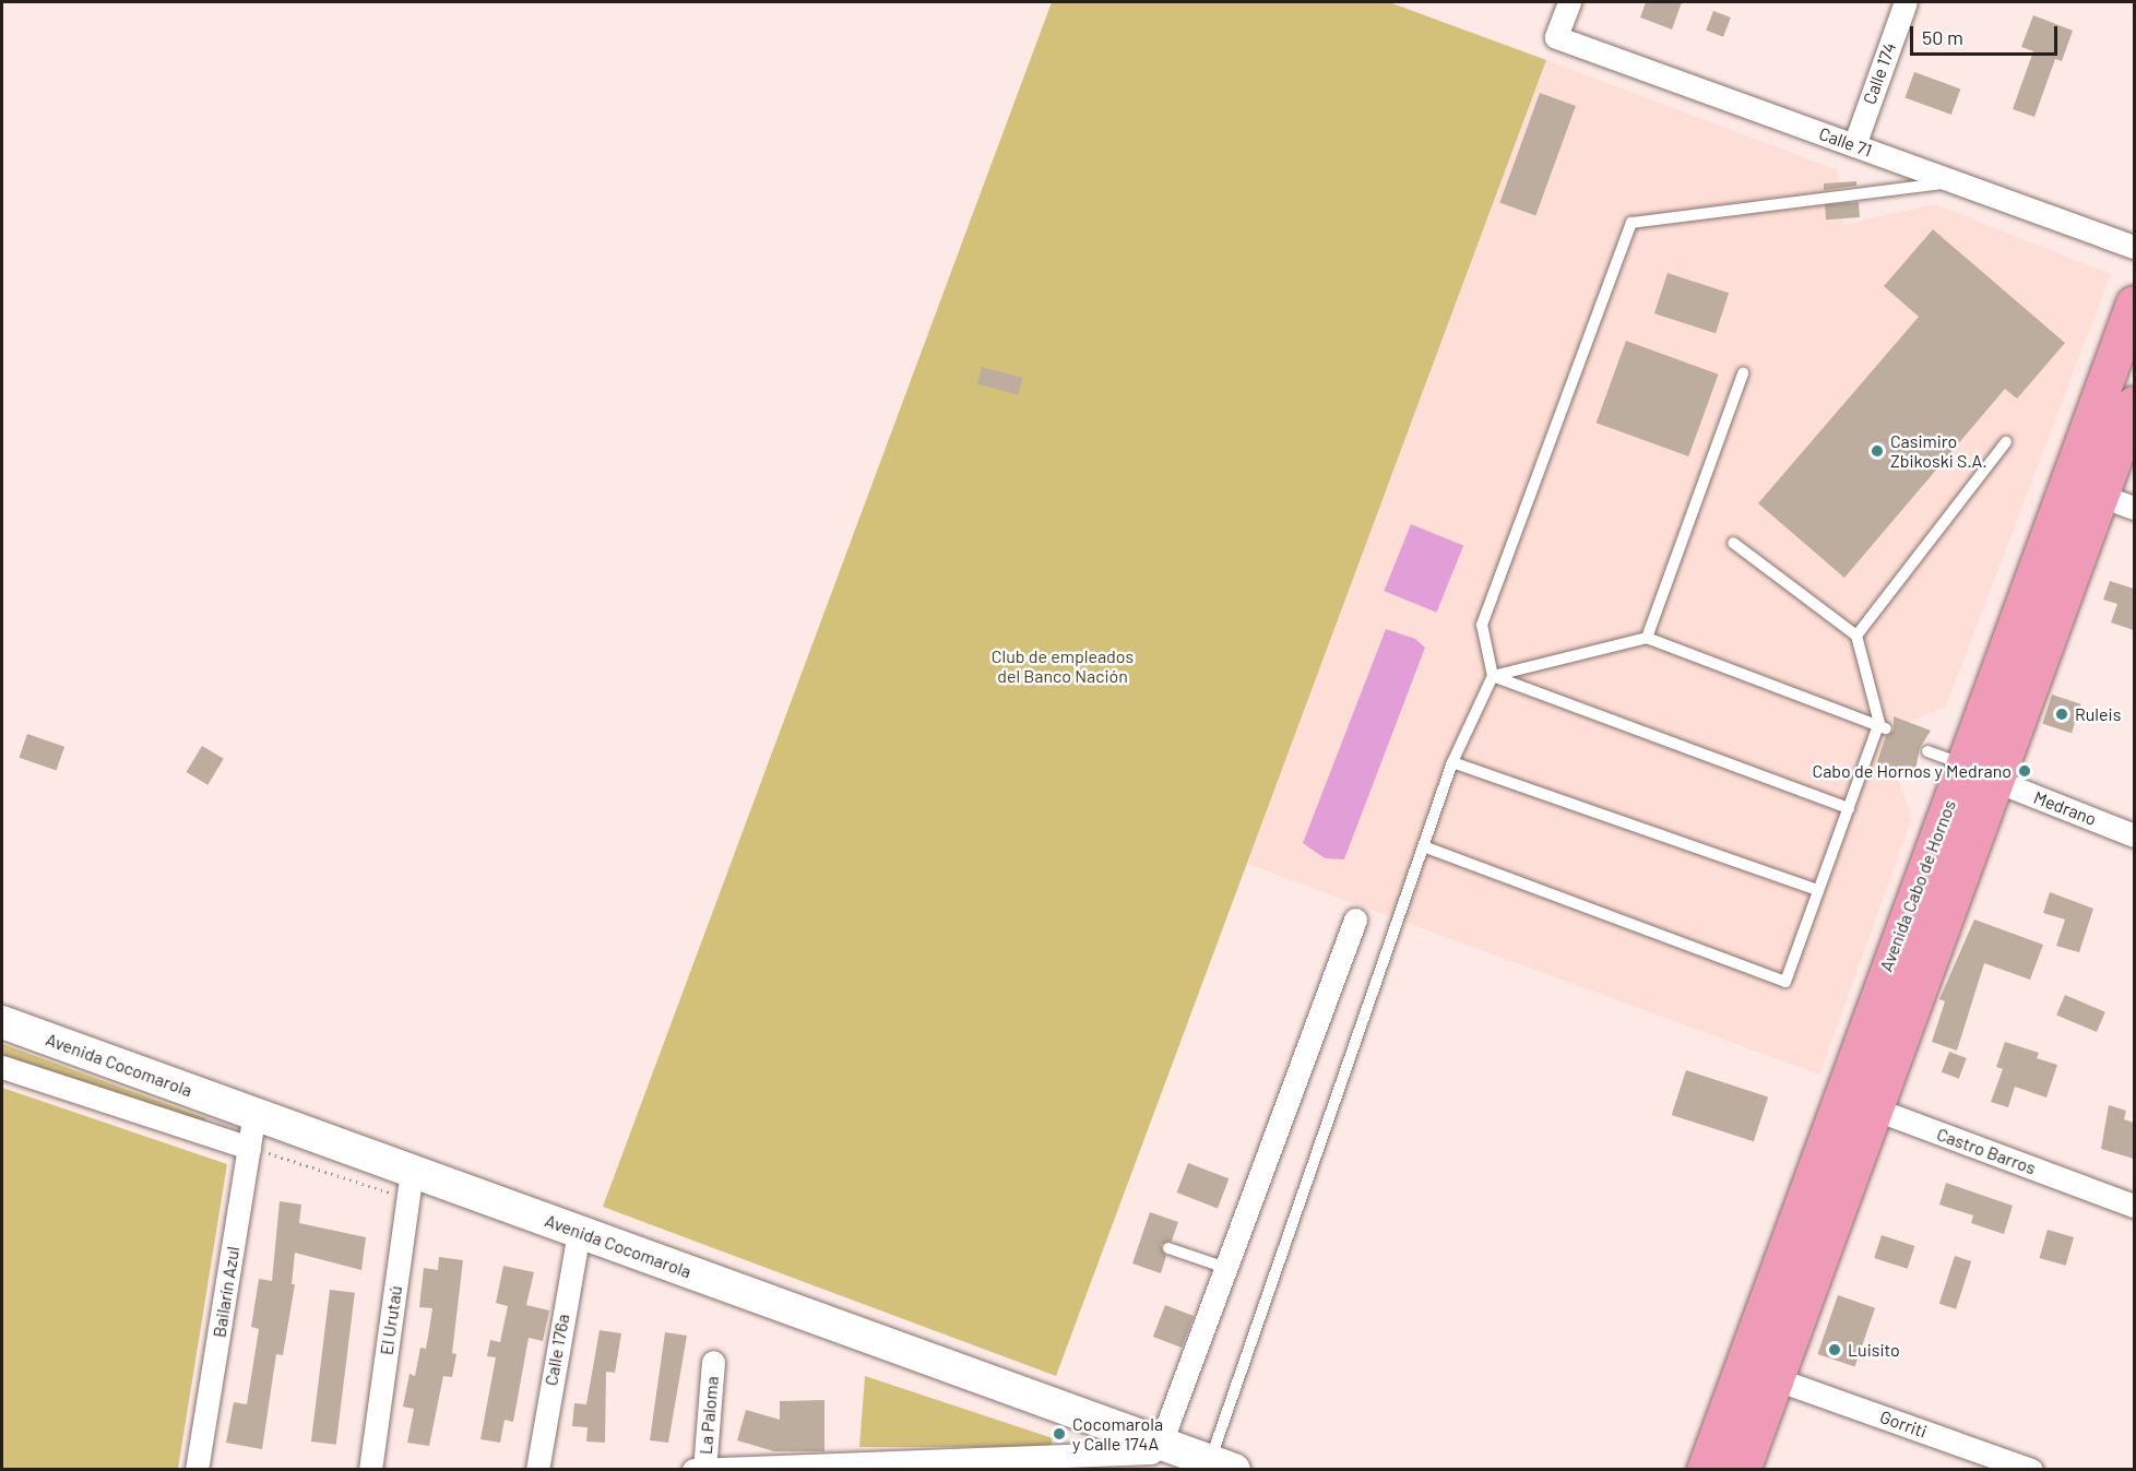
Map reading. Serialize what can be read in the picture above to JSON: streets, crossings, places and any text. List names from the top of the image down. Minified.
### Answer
{"streets":{"main road":["Avenida Cabo de Hornos","Avenida Cocomarola"],"street":["Calle 174","Calle 71","Medrano","Castro Barros","Bailarín Azul","El Urutaú","Calle 176a","La Paloma","Gorriti"]},"crossings":[["Calle 174","Calle 71"],["Medrano","Avenida Cabo de Hornos"],["Avenida Cabo de Hornos","Castro Barros"],["Avenida Cabo de Hornos","Gorriti"],["Avenida Cocomarola","Bailarín Azul"],["Avenida Cocomarola","El Urutaú"],["Avenida Cocomarola","Calle 176a"]],"parks":["Club de empleados del Banco Nación"],"places":["Casimiro Zbikoski S.A.","Ruleis","Cabo de Hornos y Medrano","Luisito","Cocomarola y Calle 174A"],"scale_bar":"50 m"}
